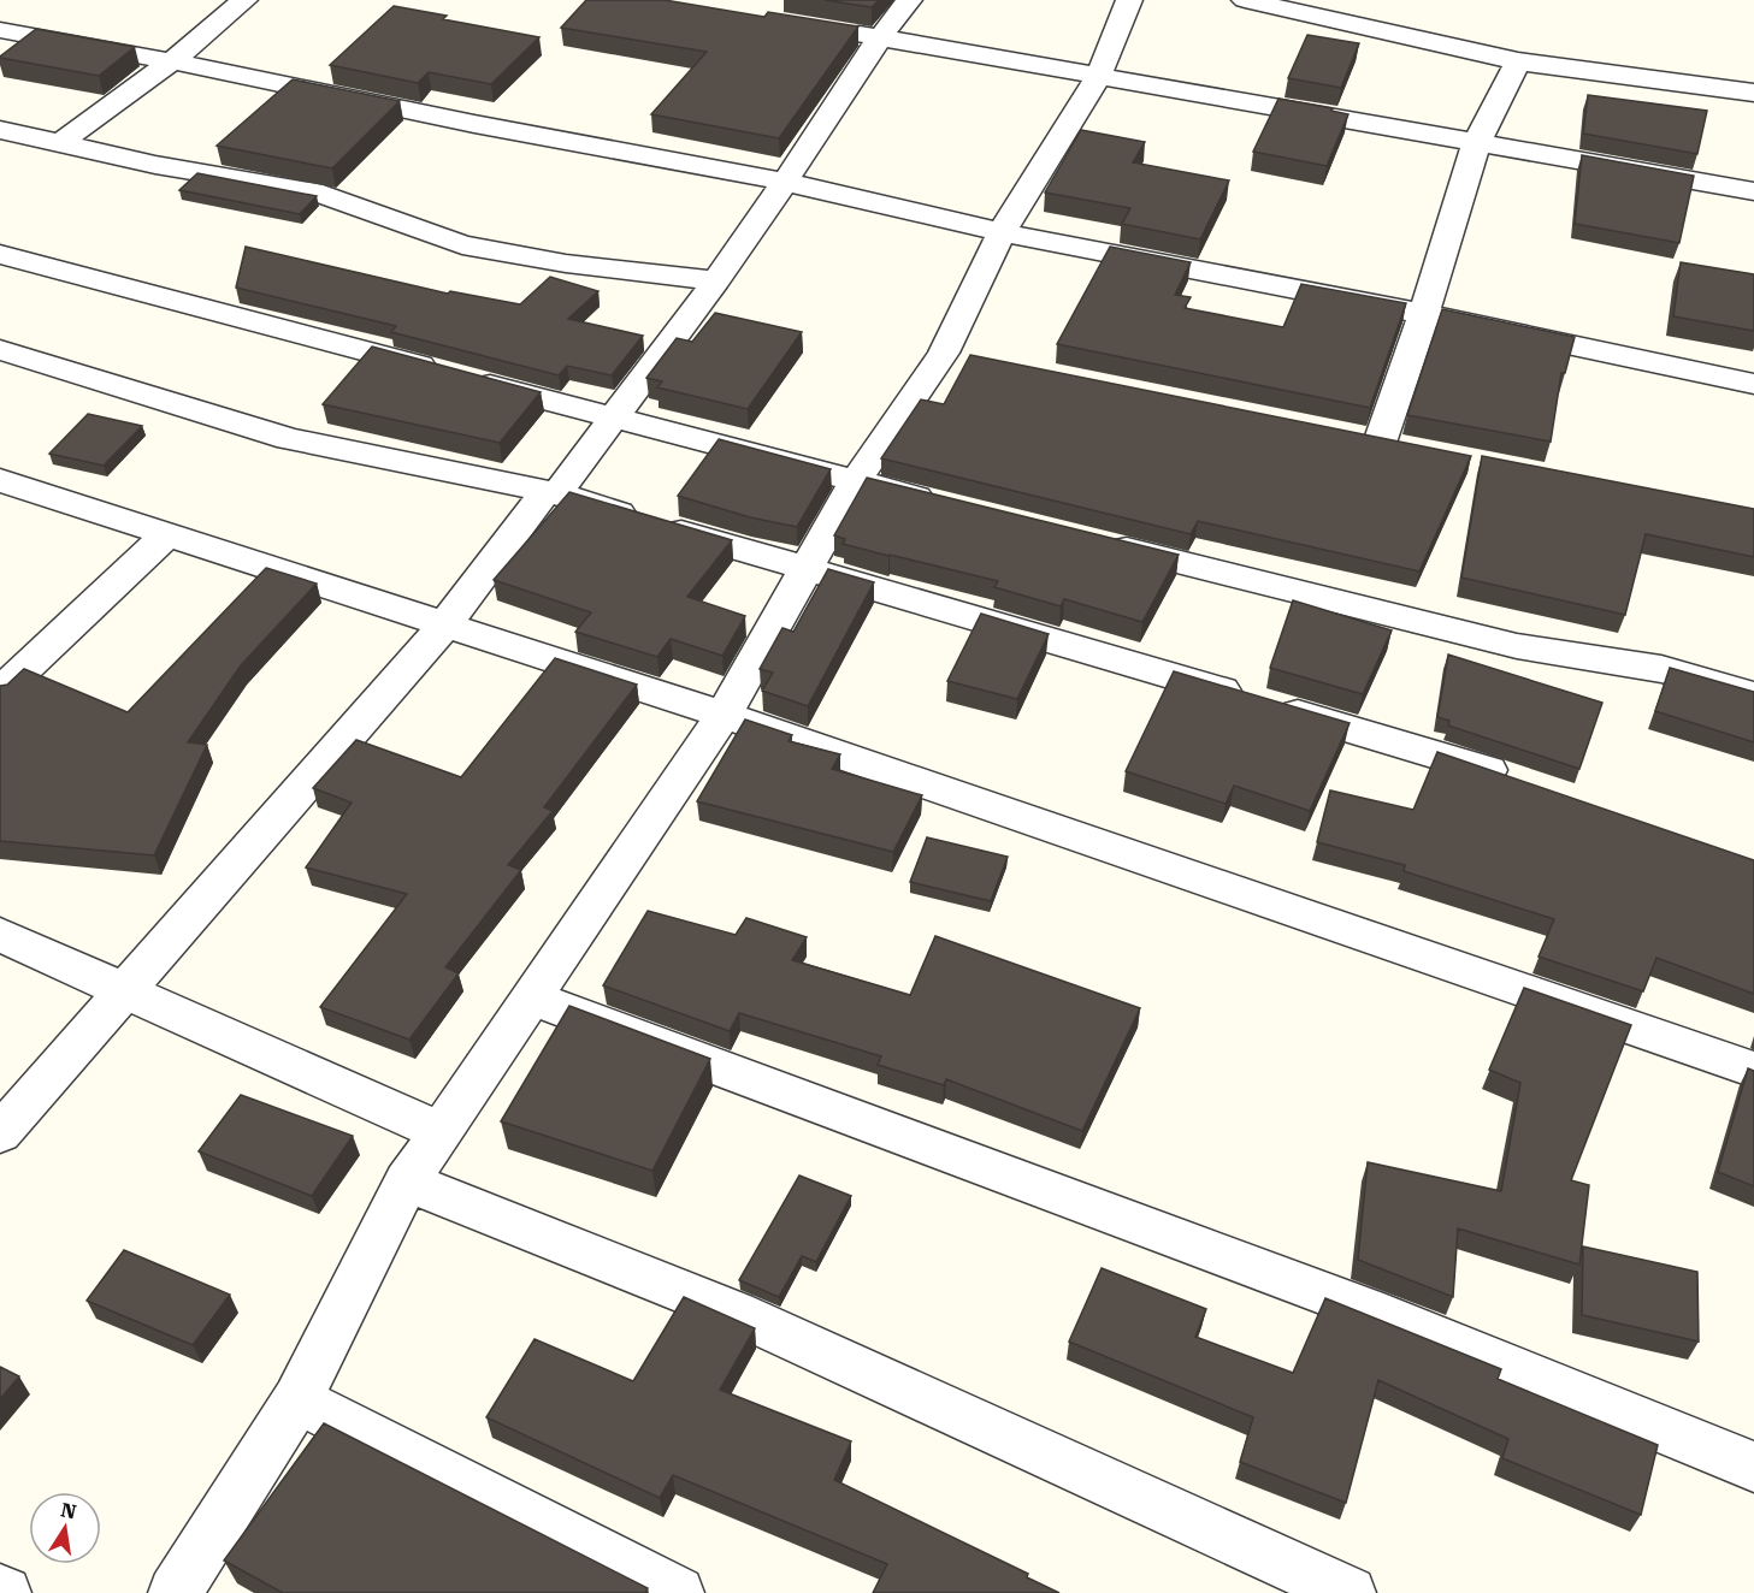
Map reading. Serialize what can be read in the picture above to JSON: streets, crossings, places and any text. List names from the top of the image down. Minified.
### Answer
{"north":"top"}
